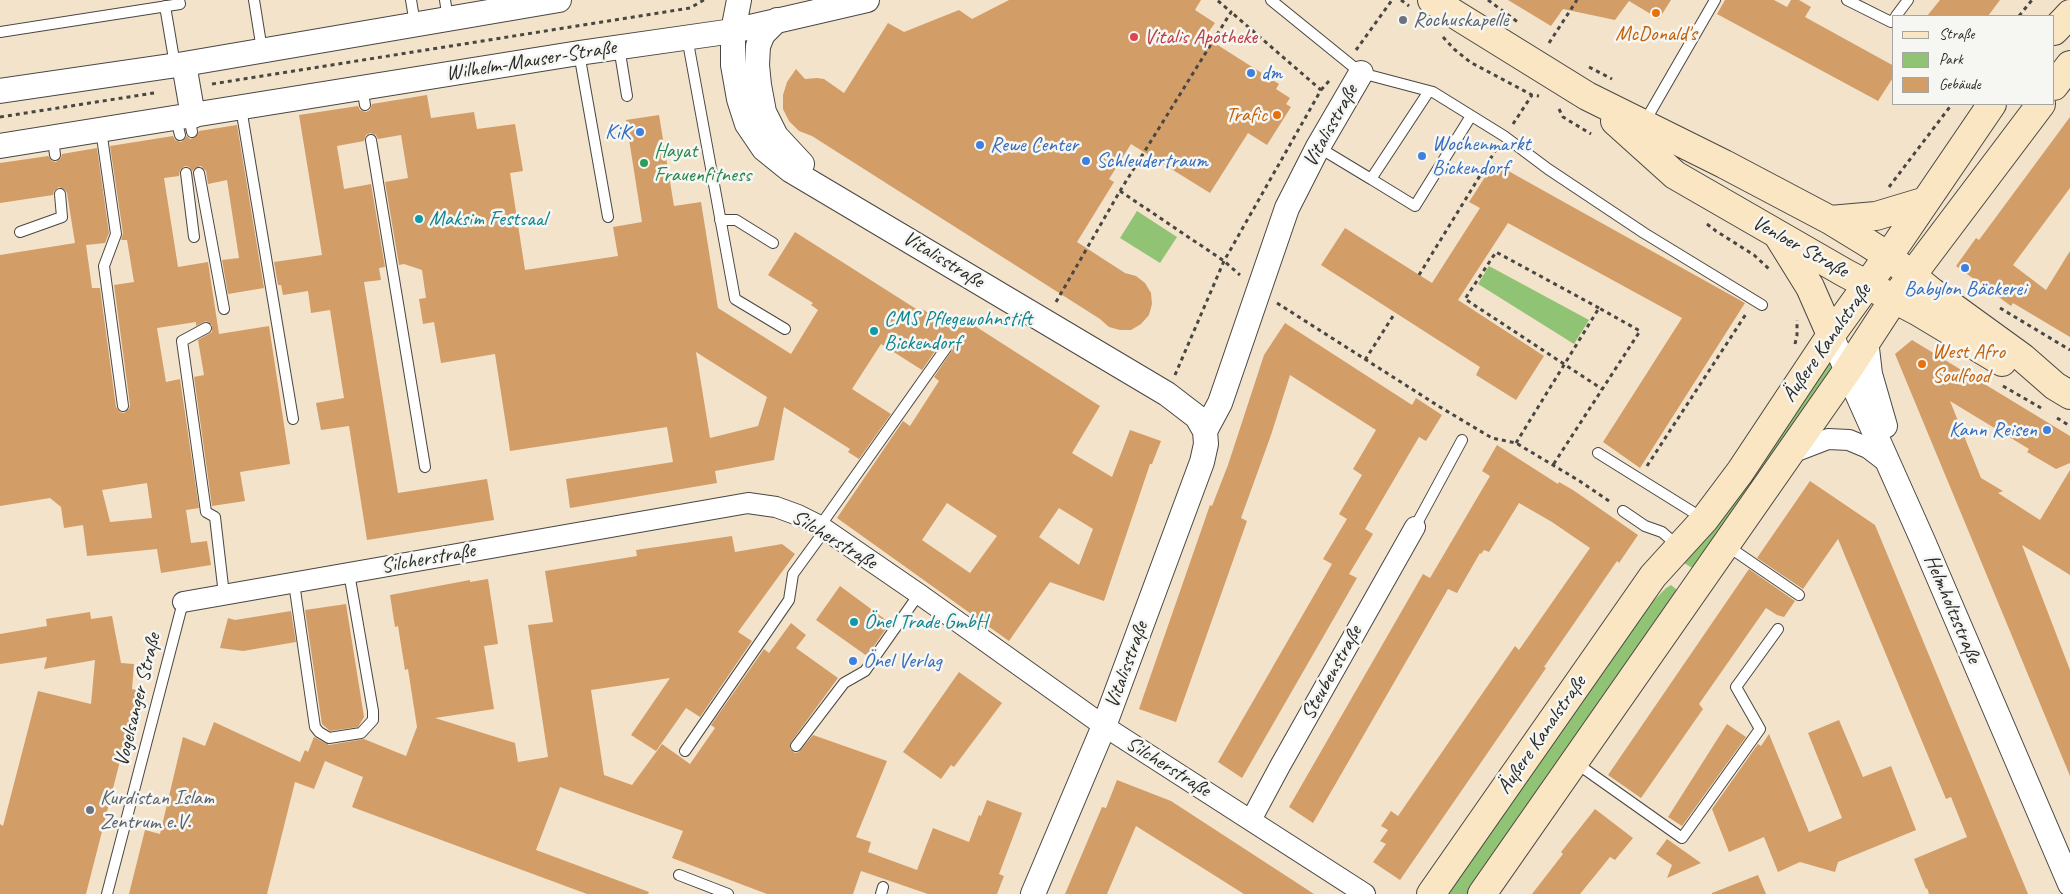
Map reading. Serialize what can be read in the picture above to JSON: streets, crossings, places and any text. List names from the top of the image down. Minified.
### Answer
{"streets":{"main road":["Venloer Straße","Äußere Kanalstraße"],"street":["Wilhelm-Mauser-Straße","Vitalisstraße","Silcherstraße","Helmholtzstraße","Steubenstraße"],"lane":["Vogelsanger Straße"]},"crossings":[["Wilhelm-Mauser-Straße","Vitalisstraße"],["Vitalisstraße","Silcherstraße"],["Venloer Straße","Äußere Kanalstraße"],["Äußere Kanalstraße","Helmholtzstraße"],["Silcherstraße","Steubenstraße"],["Silcherstraße","Vogelsanger Straße"]],"places":["McDonald's","Rochuskapelle","Vitalis Apotheke","dm","Trafic","KiK","Rewe Center","Wochenmarkt Bickendorf","Schleudertraum","Hayat Frauenfitness","Maksim Festsaal","Babylon Bäckerei","CMS Pflegewohnstift Bickendorf","West Afro Soulfood","Kann Reisen","Önel Trade GmbH","Önel Verlag","Kurdistan Islam Zentrum e.V."],"legend":["Straße","Park","Gebäude"]}
